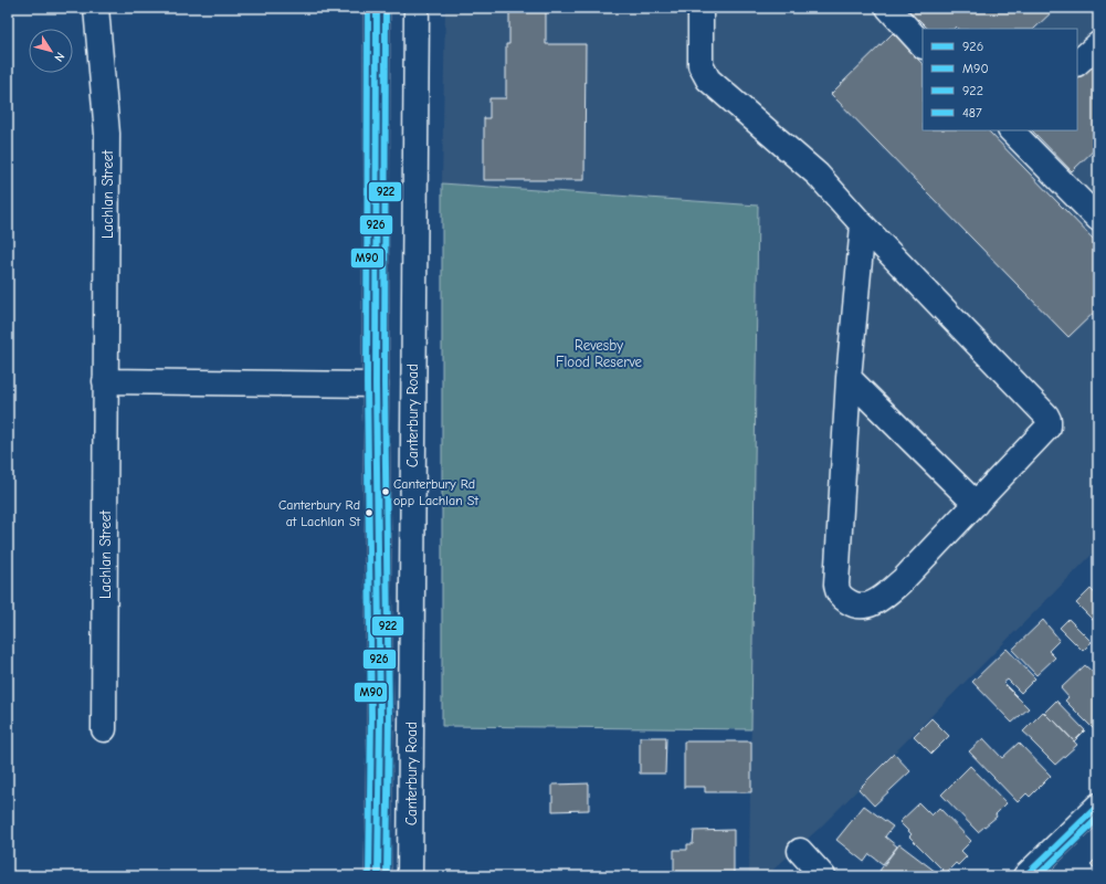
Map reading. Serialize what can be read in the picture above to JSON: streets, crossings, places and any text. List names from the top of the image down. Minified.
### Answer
{"streets":{"main road":["Lachlan Street","Canterbury Road"]},"parks":["Revesby Flood Reserve"],"places":["Canterbury Rd opp Lachlan St","Canterbury Rd at Lachlan St"],"lines":["transit line 926","transit line M90","transit line 922","transit line 487"],"legend":["926","M90","922","487"],"north":"bottom right"}
